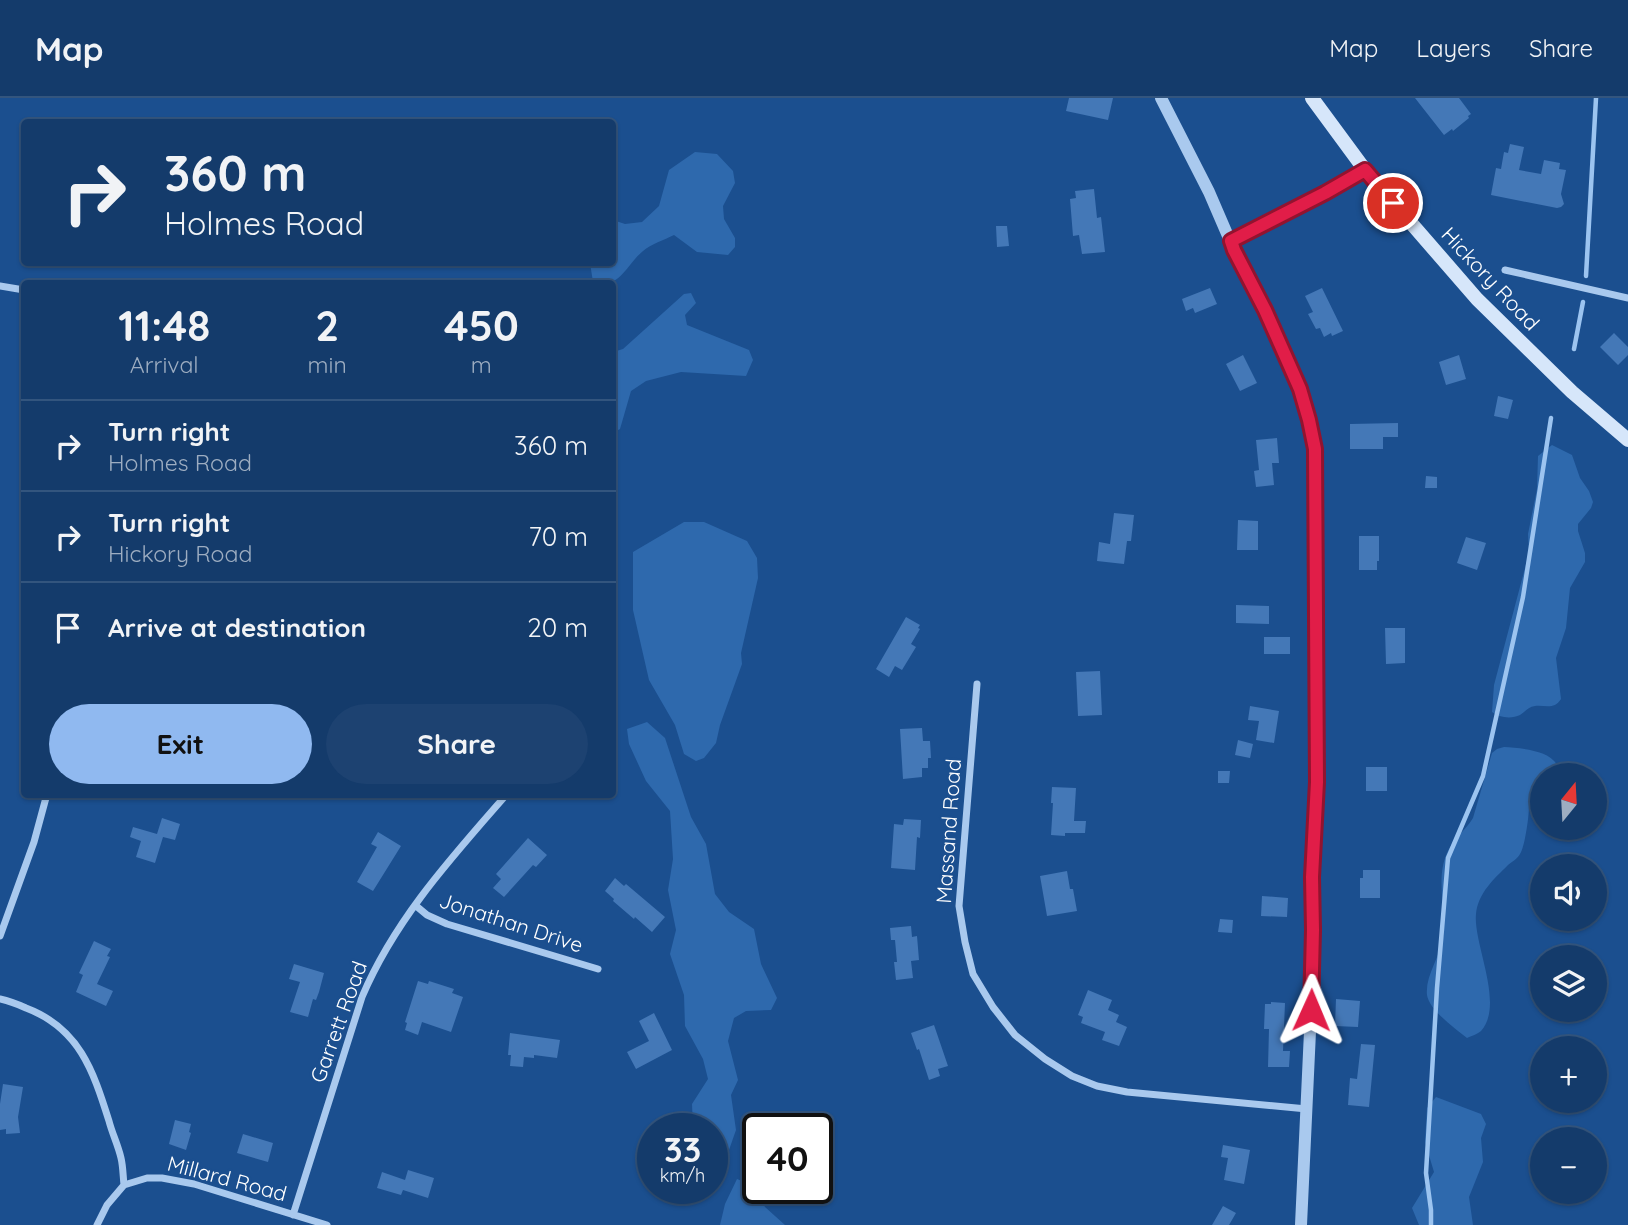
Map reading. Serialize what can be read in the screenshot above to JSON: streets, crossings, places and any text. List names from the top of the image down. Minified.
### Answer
{"streets":{"main road":["Hickory Road"],"street":["Massand Road","Jonathan Drive","Garrett Road","Millard Road"]},"crossings":[["Jonathan Drive","Garrett Road"],["Garrett Road","Millard Road"]],"north":"top","page":{"header":"Map","nav":["Map","Layers","Share"],"turn":["360 m","Holmes Road"],"eta":["11:48","Arrival","2","min","450","m"],"list":[{"name":"Turn right","note":"Holmes Road","value":"360 m"},{"name":"Turn right","note":"Hickory Road","value":"70 m"},{"name":"Arrive at destination","value":"20 m"}],"buttons":["Exit","Share"],"map_buttons":["+","−"],"speed":"33 km/h","limit":"40"}}
